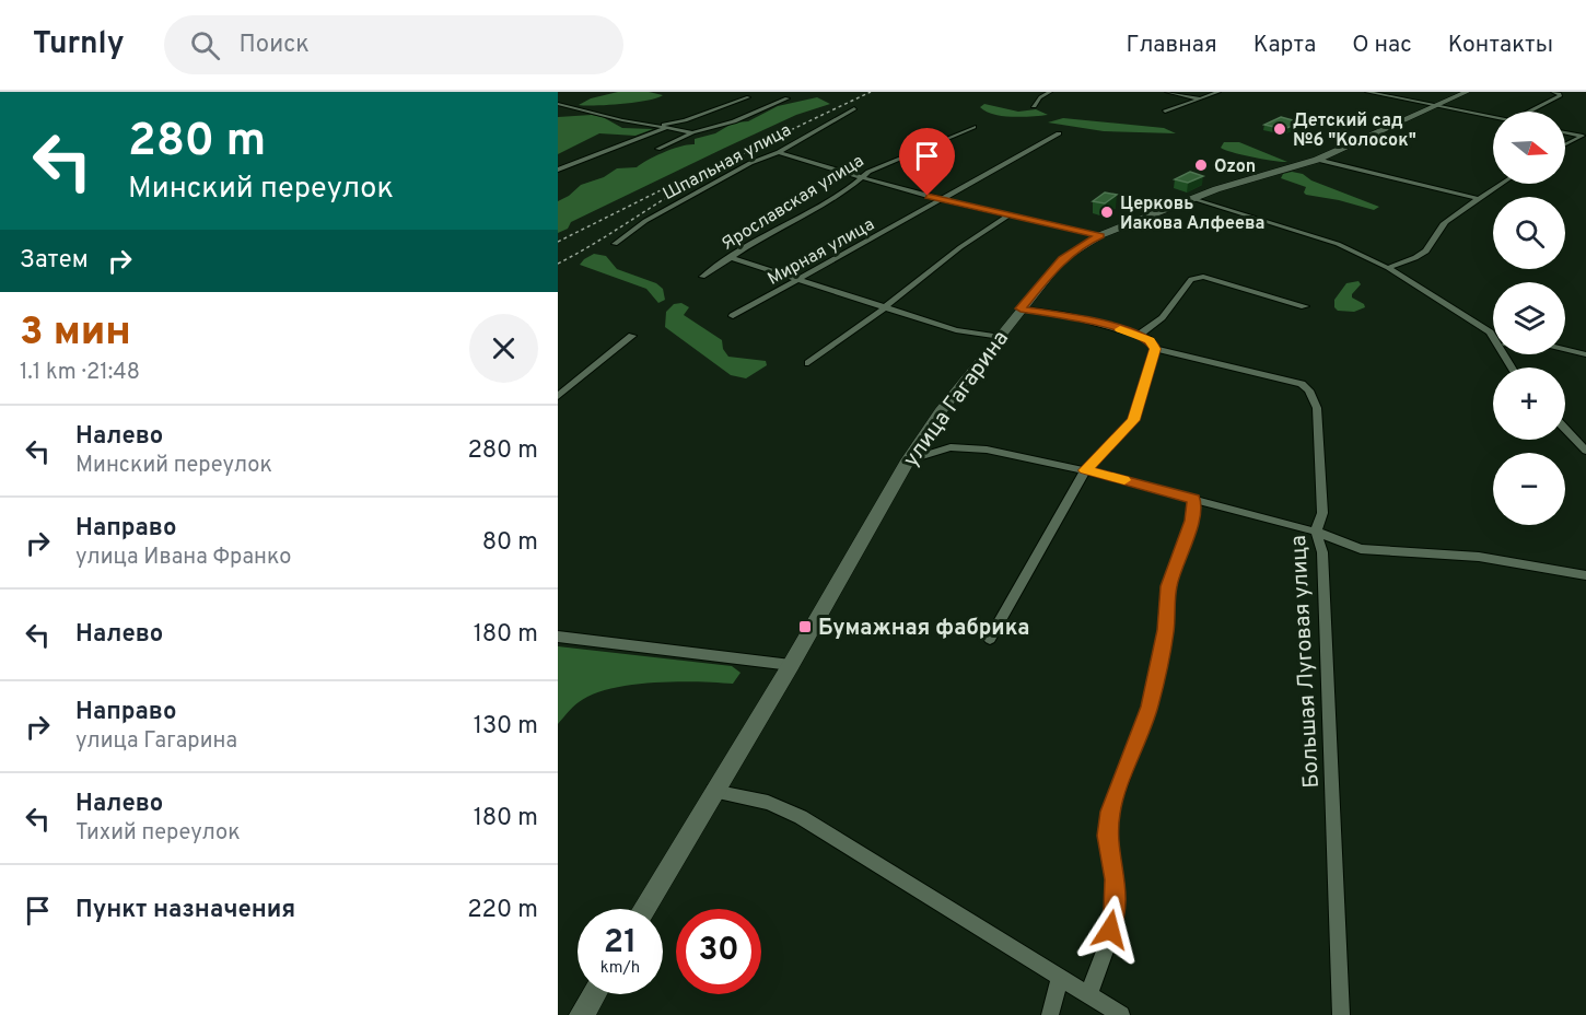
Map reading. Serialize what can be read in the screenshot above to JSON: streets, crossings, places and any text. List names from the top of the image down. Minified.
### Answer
{"streets":{"main road":["улица Гагарина"],"street":["Шпальная улица","Ярославская улица","Мирная улица","Большая Луговая улица"]},"places":{"other":["Детский сад №6 \"Колосок\"","Ozon","Церковь Иакова Алфеева"],"transit":["Бумажная фабрика"]},"north":"right","page":{"header":"Turnly","search":"Поиск","nav":["Главная","Карта","О нас","Контакты"],"turn":["280 m","Минский переулок"],"map_buttons":["+","−"],"then":"Затем","heading":["3 мин","1.1 km · 21:48"],"list":[{"name":"Налево","note":"Минский переулок","value":"280 m"},{"name":"Направо","note":"улица Ивана Франко","value":"80 m"},{"name":"Налево","value":"180 m"},{"name":"Направо","note":"улица Гагарина","value":"130 m"},{"name":"Налево","note":"Тихий переулок","value":"180 m"},{"name":"Пункт назначения","value":"220 m"}],"speed":"21 km/h","limit":"30"}}
